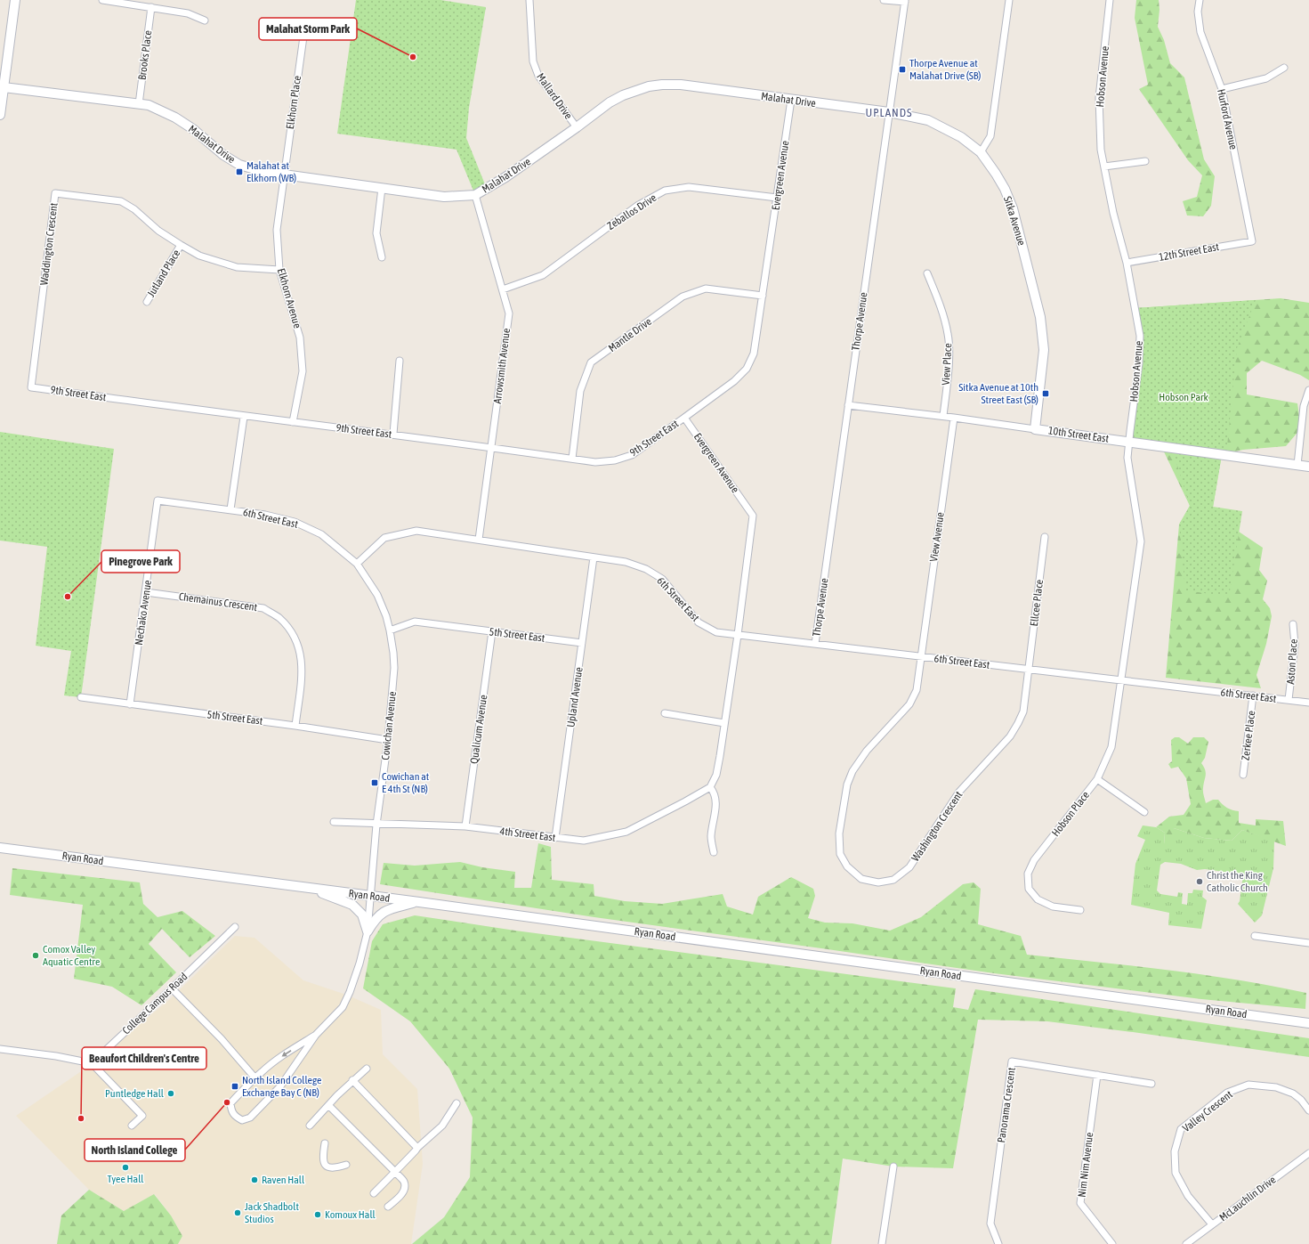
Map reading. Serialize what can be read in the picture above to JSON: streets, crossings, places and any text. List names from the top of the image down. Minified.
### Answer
{"streets":{"street":["Brooks Place","Hobson Avenue","Mallard Drive","Malahat Drive","Elkhorn Place","Hurford Avenue","Evergreen Avenue","Zeballos Drive","Sitka Avenue","Waddington Crescent","12th Street East","Jutland Place","Elkhorn Avenue","Thorpe Avenue","Mantle Drive","View Place","Arrowsmith Avenue","9th Street East","10th Street East","6th Street East","View Avenue","Chemainus Crescent","Ellcee Place","Nechako Avenue","5th Street East","Aston Place","Upland Avenue","Cowichan Avenue","Qualicum Avenue","Zerkee Place","Hobson Place","Washington Crescent","4th Street East","Ryan Road","College Campus Road","Panorama Crescent","Valley Crescent","Nim Nim Avenue","McLauchlin Drive"]},"crossings":[["Brooks Place","Malahat Drive"],["Hobson Avenue","12th Street East"],["Hobson Avenue","10th Street East"],["Hobson Avenue","6th Street East"],["Hobson Avenue","Hobson Place"],["Mallard Drive","Malahat Drive"],["Malahat Drive","Elkhorn Place"],["Malahat Drive","Evergreen Avenue"],["Malahat Drive","Sitka Avenue"],["Malahat Drive","Elkhorn Avenue"],["Malahat Drive","Thorpe Avenue"],["Malahat Drive","Arrowsmith Avenue"],["Elkhorn Place","Elkhorn Avenue"],["Hurford Avenue","12th Street East"],["Evergreen Avenue","Zeballos Drive"],["Evergreen Avenue","Mantle Drive"],["Evergreen Avenue","9th Street East"],["Evergreen Avenue","6th Street East"],["Evergreen Avenue","4th Street East"],["Zeballos Drive","Arrowsmith Avenue"],["Sitka Avenue","10th Street East"],["Waddington Crescent","Jutland Place"],["Waddington Crescent","Elkhorn Avenue"],["Waddington Crescent","9th Street East"],["Elkhorn Avenue","9th Street East"],["Thorpe Avenue","10th Street East"],["Thorpe Avenue","6th Street East"],["Mantle Drive","9th Street East"],["View Place","10th Street East"],["Arrowsmith Avenue","9th Street East"],["Arrowsmith Avenue","6th Street East"],["10th Street East","View Avenue"],["6th Street East","View Avenue"],["6th Street East","Ellcee Place"],["6th Street East","Nechako Avenue"],["6th Street East","Aston Place"],["6th Street East","Upland Avenue"],["6th Street East","Cowichan Avenue"],["6th Street East","Zerkee Place"],["6th Street East","Hobson Place"],["6th Street East","Washington Crescent"],["View Avenue","Washington Crescent"],["Chemainus Crescent","Nechako Avenue"],["Chemainus Crescent","5th Street East"],["Ellcee Place","Washington Crescent"],["Nechako Avenue","5th Street East"],["5th Street East","Upland Avenue"],["5th Street East","Cowichan Avenue"],["5th Street East","Qualicum Avenue"],["Upland Avenue","4th Street East"],["Cowichan Avenue","4th Street East"],["Cowichan Avenue","Ryan Road"],["Qualicum Avenue","4th Street East"],["Panorama Crescent","Nim Nim Avenue"],["Valley Crescent","McLauchlin Drive"]],"districts":["UPLANDS"],"parks":["Hobson Park"],"places":{"other":["Malahat Storm Park","Pinegrove Park","Christ the King Catholic Church","Comox Valley Aquatic Centre","Puntledge Hall","North Island College","Beaufort Children's Centre","Tyee Hall","Raven Hall","Jack Shadbolt Studios","Komoux Hall"],"transit":["Thorpe Avenue at Malahat Drive (SB)","Malahat at Elkhorn (WB)","Sitka Avenue at 10th Street East (SB)","Cowichan at E 4th St (NB)","North Island College Exchange Bay C (NB)"]}}
